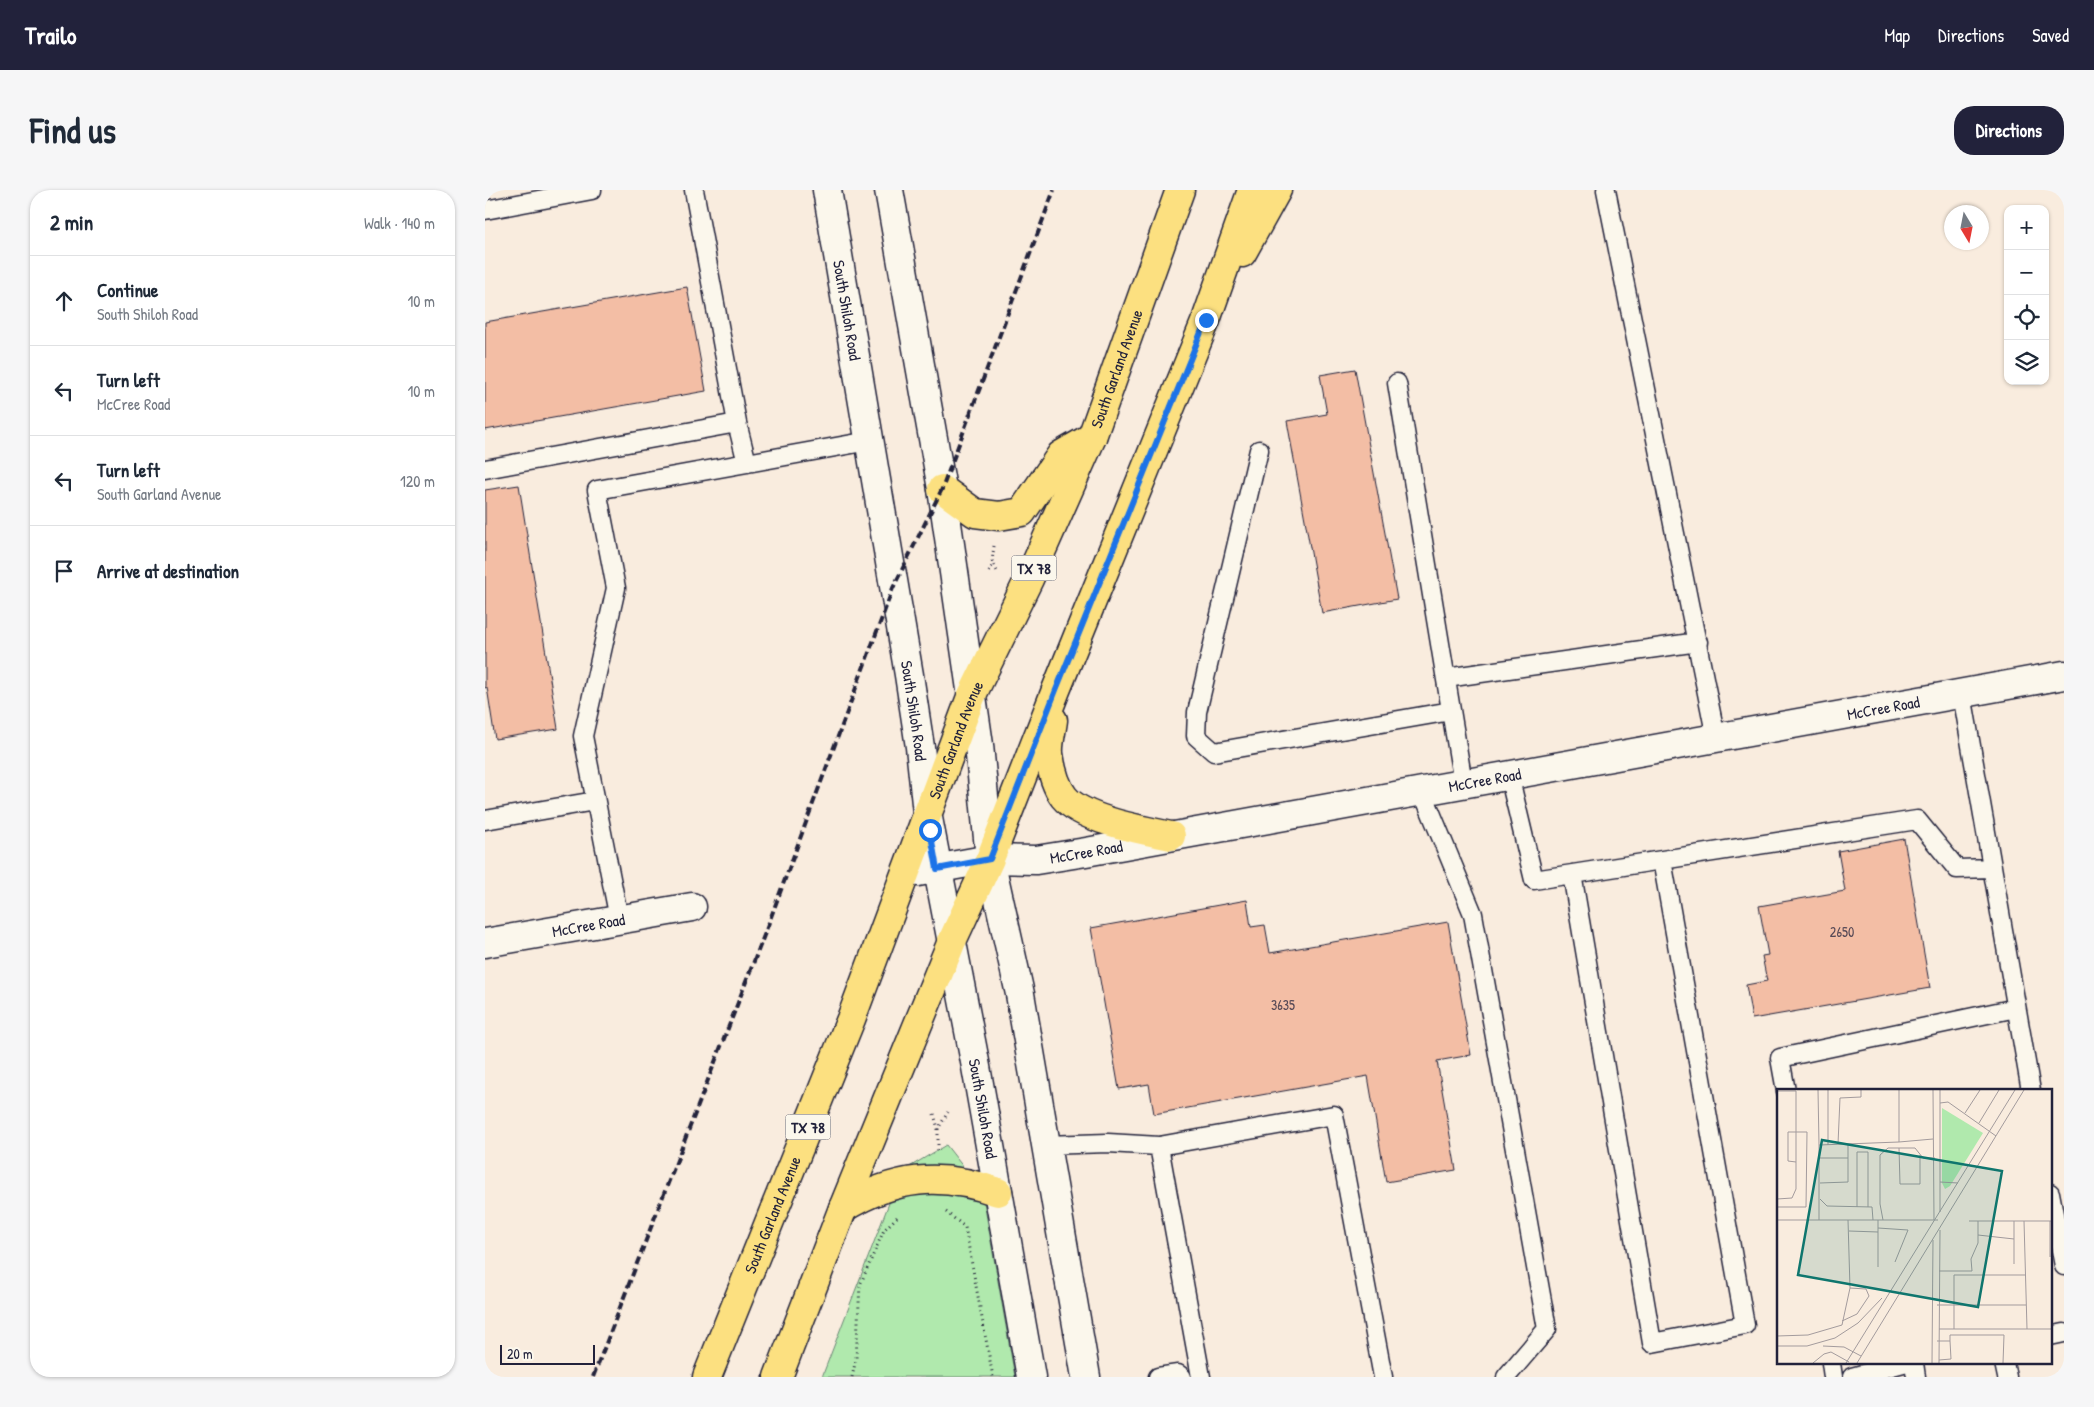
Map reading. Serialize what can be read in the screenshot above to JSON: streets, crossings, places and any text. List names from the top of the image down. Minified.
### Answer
{"streets":{"main road":["South Shiloh Road","South Garland Avenue","TX 78","McCree Road"]},"crossings":[["South Shiloh Road","South Garland Avenue"],["South Shiloh Road","McCree Road"],["South Garland Avenue","McCree Road"]],"house_numbers":["2650","3635"],"scale_bar":"20 m","north":"bottom","page":{"header":"Trailo","nav":["Map","Directions","Saved"],"buttons":"Directions","title":"Find us","heading":["2 min","Walk · 140 m"],"map_buttons":["+","−"],"list":[["Continue","South Shiloh Road","10 m"],["Turn left","McCree Road","10 m"],["Turn left","South Garland Avenue","120 m"],"Arrive at destination"],"scale":"20 m"}}
